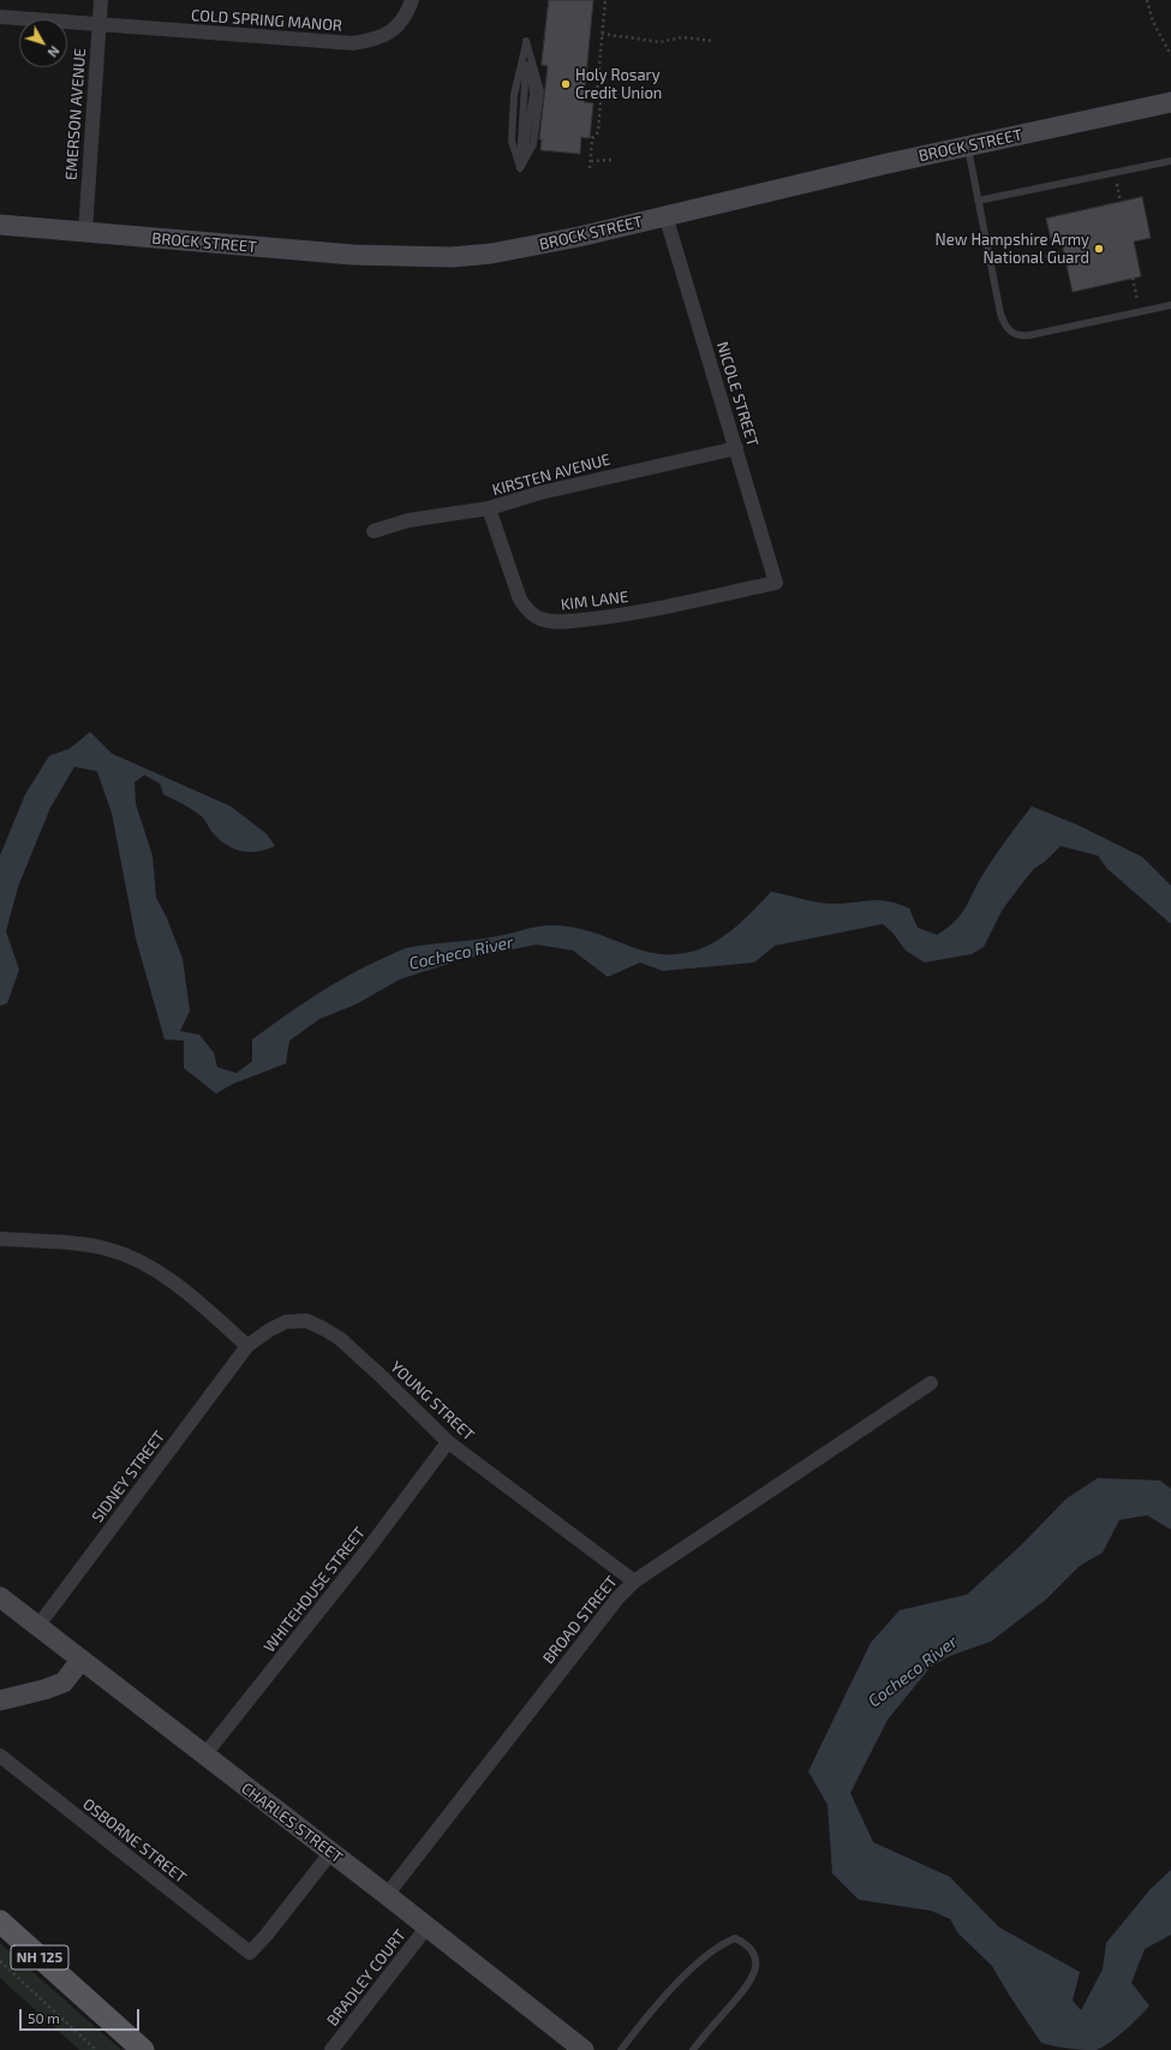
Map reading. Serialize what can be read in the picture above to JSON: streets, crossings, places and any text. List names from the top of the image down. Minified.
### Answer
{"streets":{"main road":["NH 125"],"street":["COLD SPRING MANOR","EMERSON AVENUE","BROCK STREET","NICOLE STREET","KIRSTEN AVENUE","KIM LANE","YOUNG STREET","SIDNEY STREET","WHITEHOUSE STREET","BROAD STREET","CHARLES STREET","OSBORNE STREET","BRADLEY COURT"]},"crossings":[["COLD SPRING MANOR","EMERSON AVENUE"],["EMERSON AVENUE","BROCK STREET"],["BROCK STREET","NICOLE STREET"],["NICOLE STREET","KIRSTEN AVENUE"],["NICOLE STREET","KIM LANE"],["KIRSTEN AVENUE","KIM LANE"],["YOUNG STREET","SIDNEY STREET"],["YOUNG STREET","WHITEHOUSE STREET"],["YOUNG STREET","BROAD STREET"],["SIDNEY STREET","CHARLES STREET"],["WHITEHOUSE STREET","CHARLES STREET"],["BROAD STREET","CHARLES STREET"],["CHARLES STREET","OSBORNE STREET"],["CHARLES STREET","BRADLEY COURT"]],"water":["Cocheco River"],"places":["Holy Rosary Credit Union","New Hampshire Army National Guard"],"scale_bar":"50 m","north":"bottom right"}
